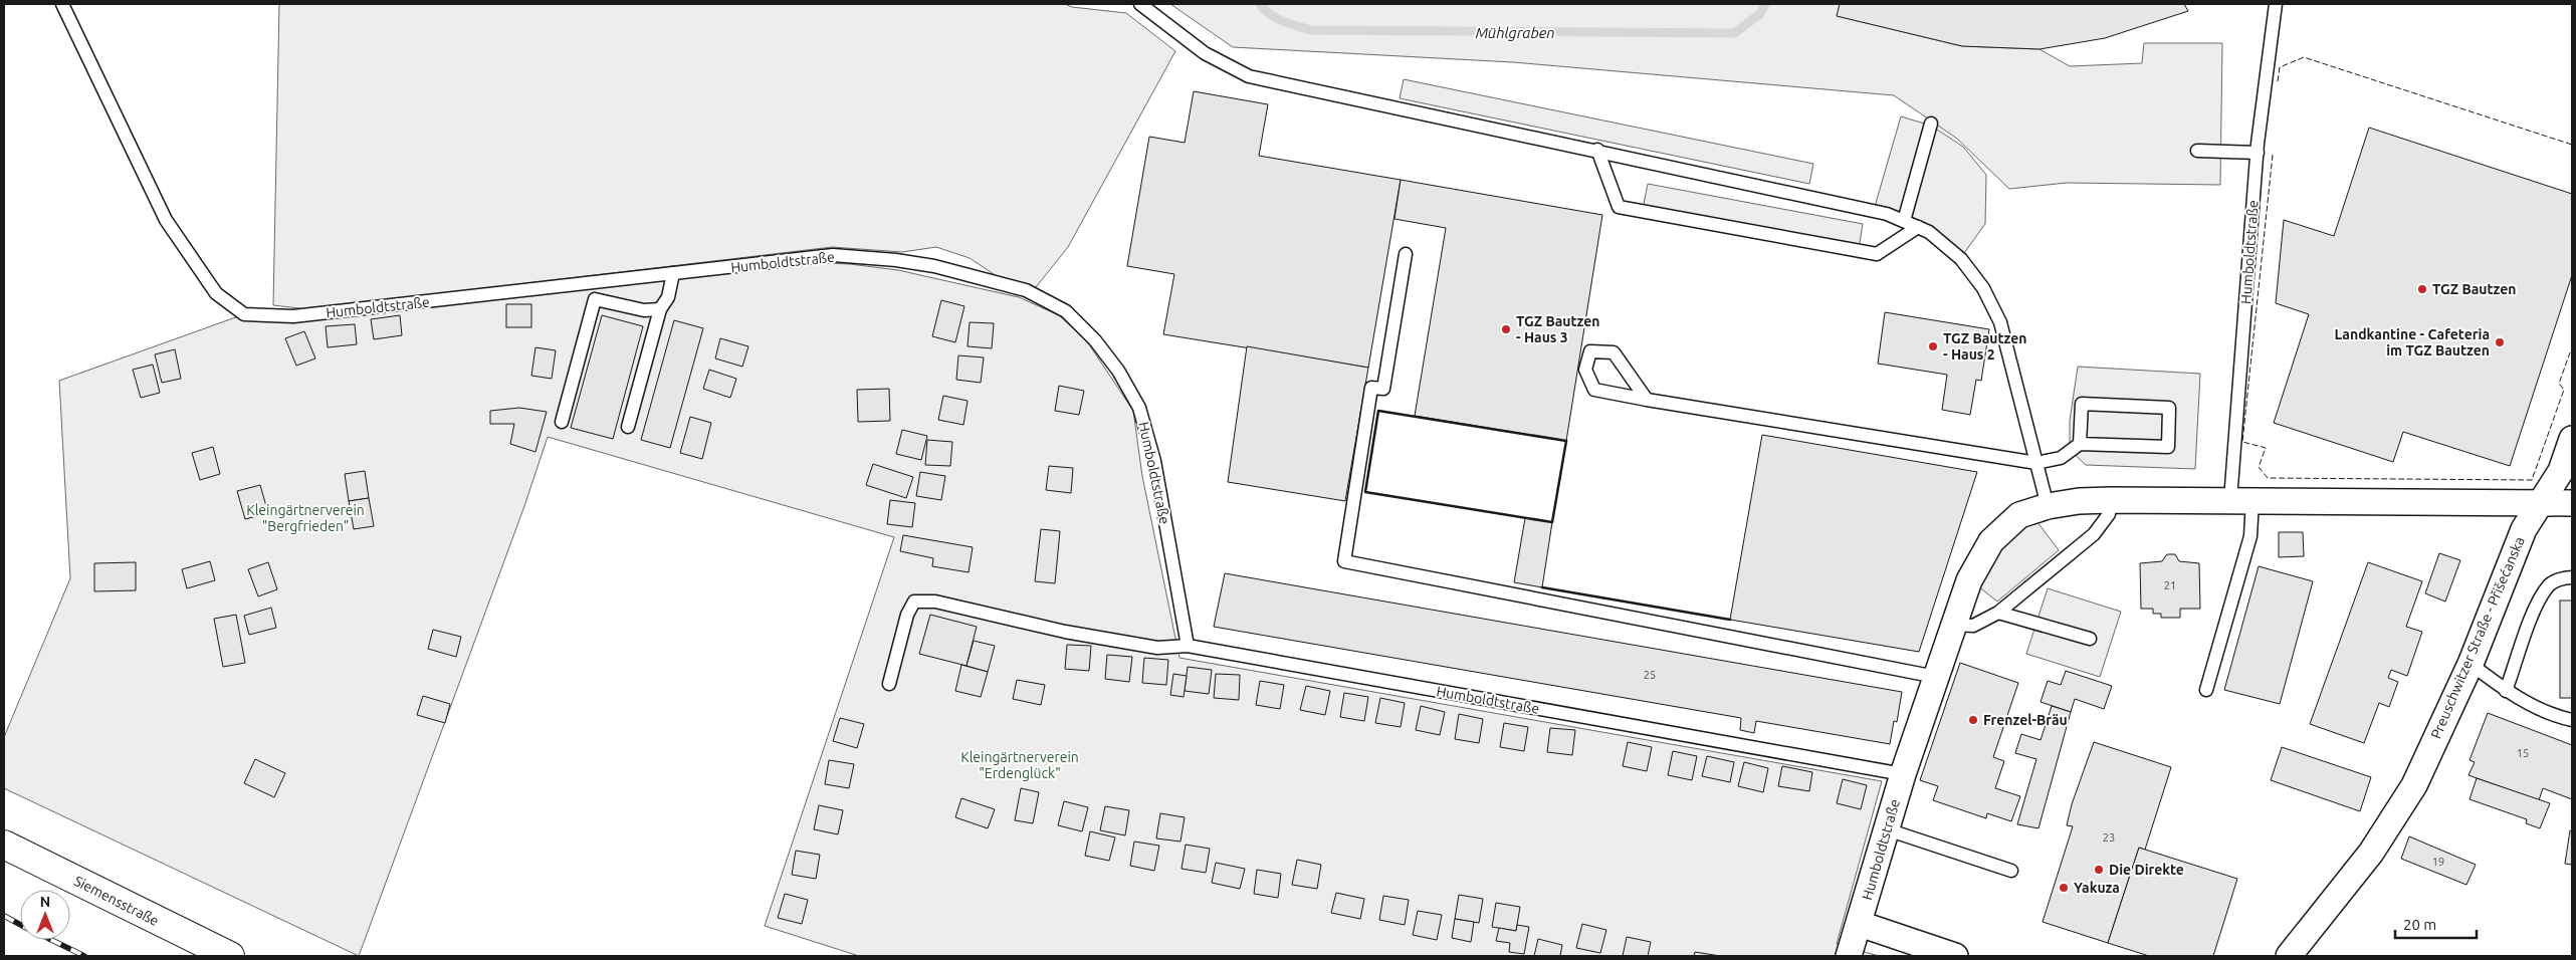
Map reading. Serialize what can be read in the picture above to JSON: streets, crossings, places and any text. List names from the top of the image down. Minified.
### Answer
{"streets":{"main road":["Siemensstraße"],"street":["Humboldtstraße","Preuschwitzer Straße - Přišećanska"]},"crossings":[["Humboldtstraße","Preuschwitzer Straße - Přišećanska"]],"water":["Mühlgraben"],"parks":["Kleingärtnerverein \"Bergfrieden\"","Kleingärtnerverein \"Erdenglück\""],"places":["TGZ Bautzen","TGZ Bautzen - Haus 3","Landkantine - Cafeteria im TGZ Bautzen","TGZ Bautzen - Haus 2","Frenzel-Bräu","Die Direkte","Yakuza"],"house_numbers":["21","25","15","23","19"],"scale_bar":"20 m","north":"top"}
